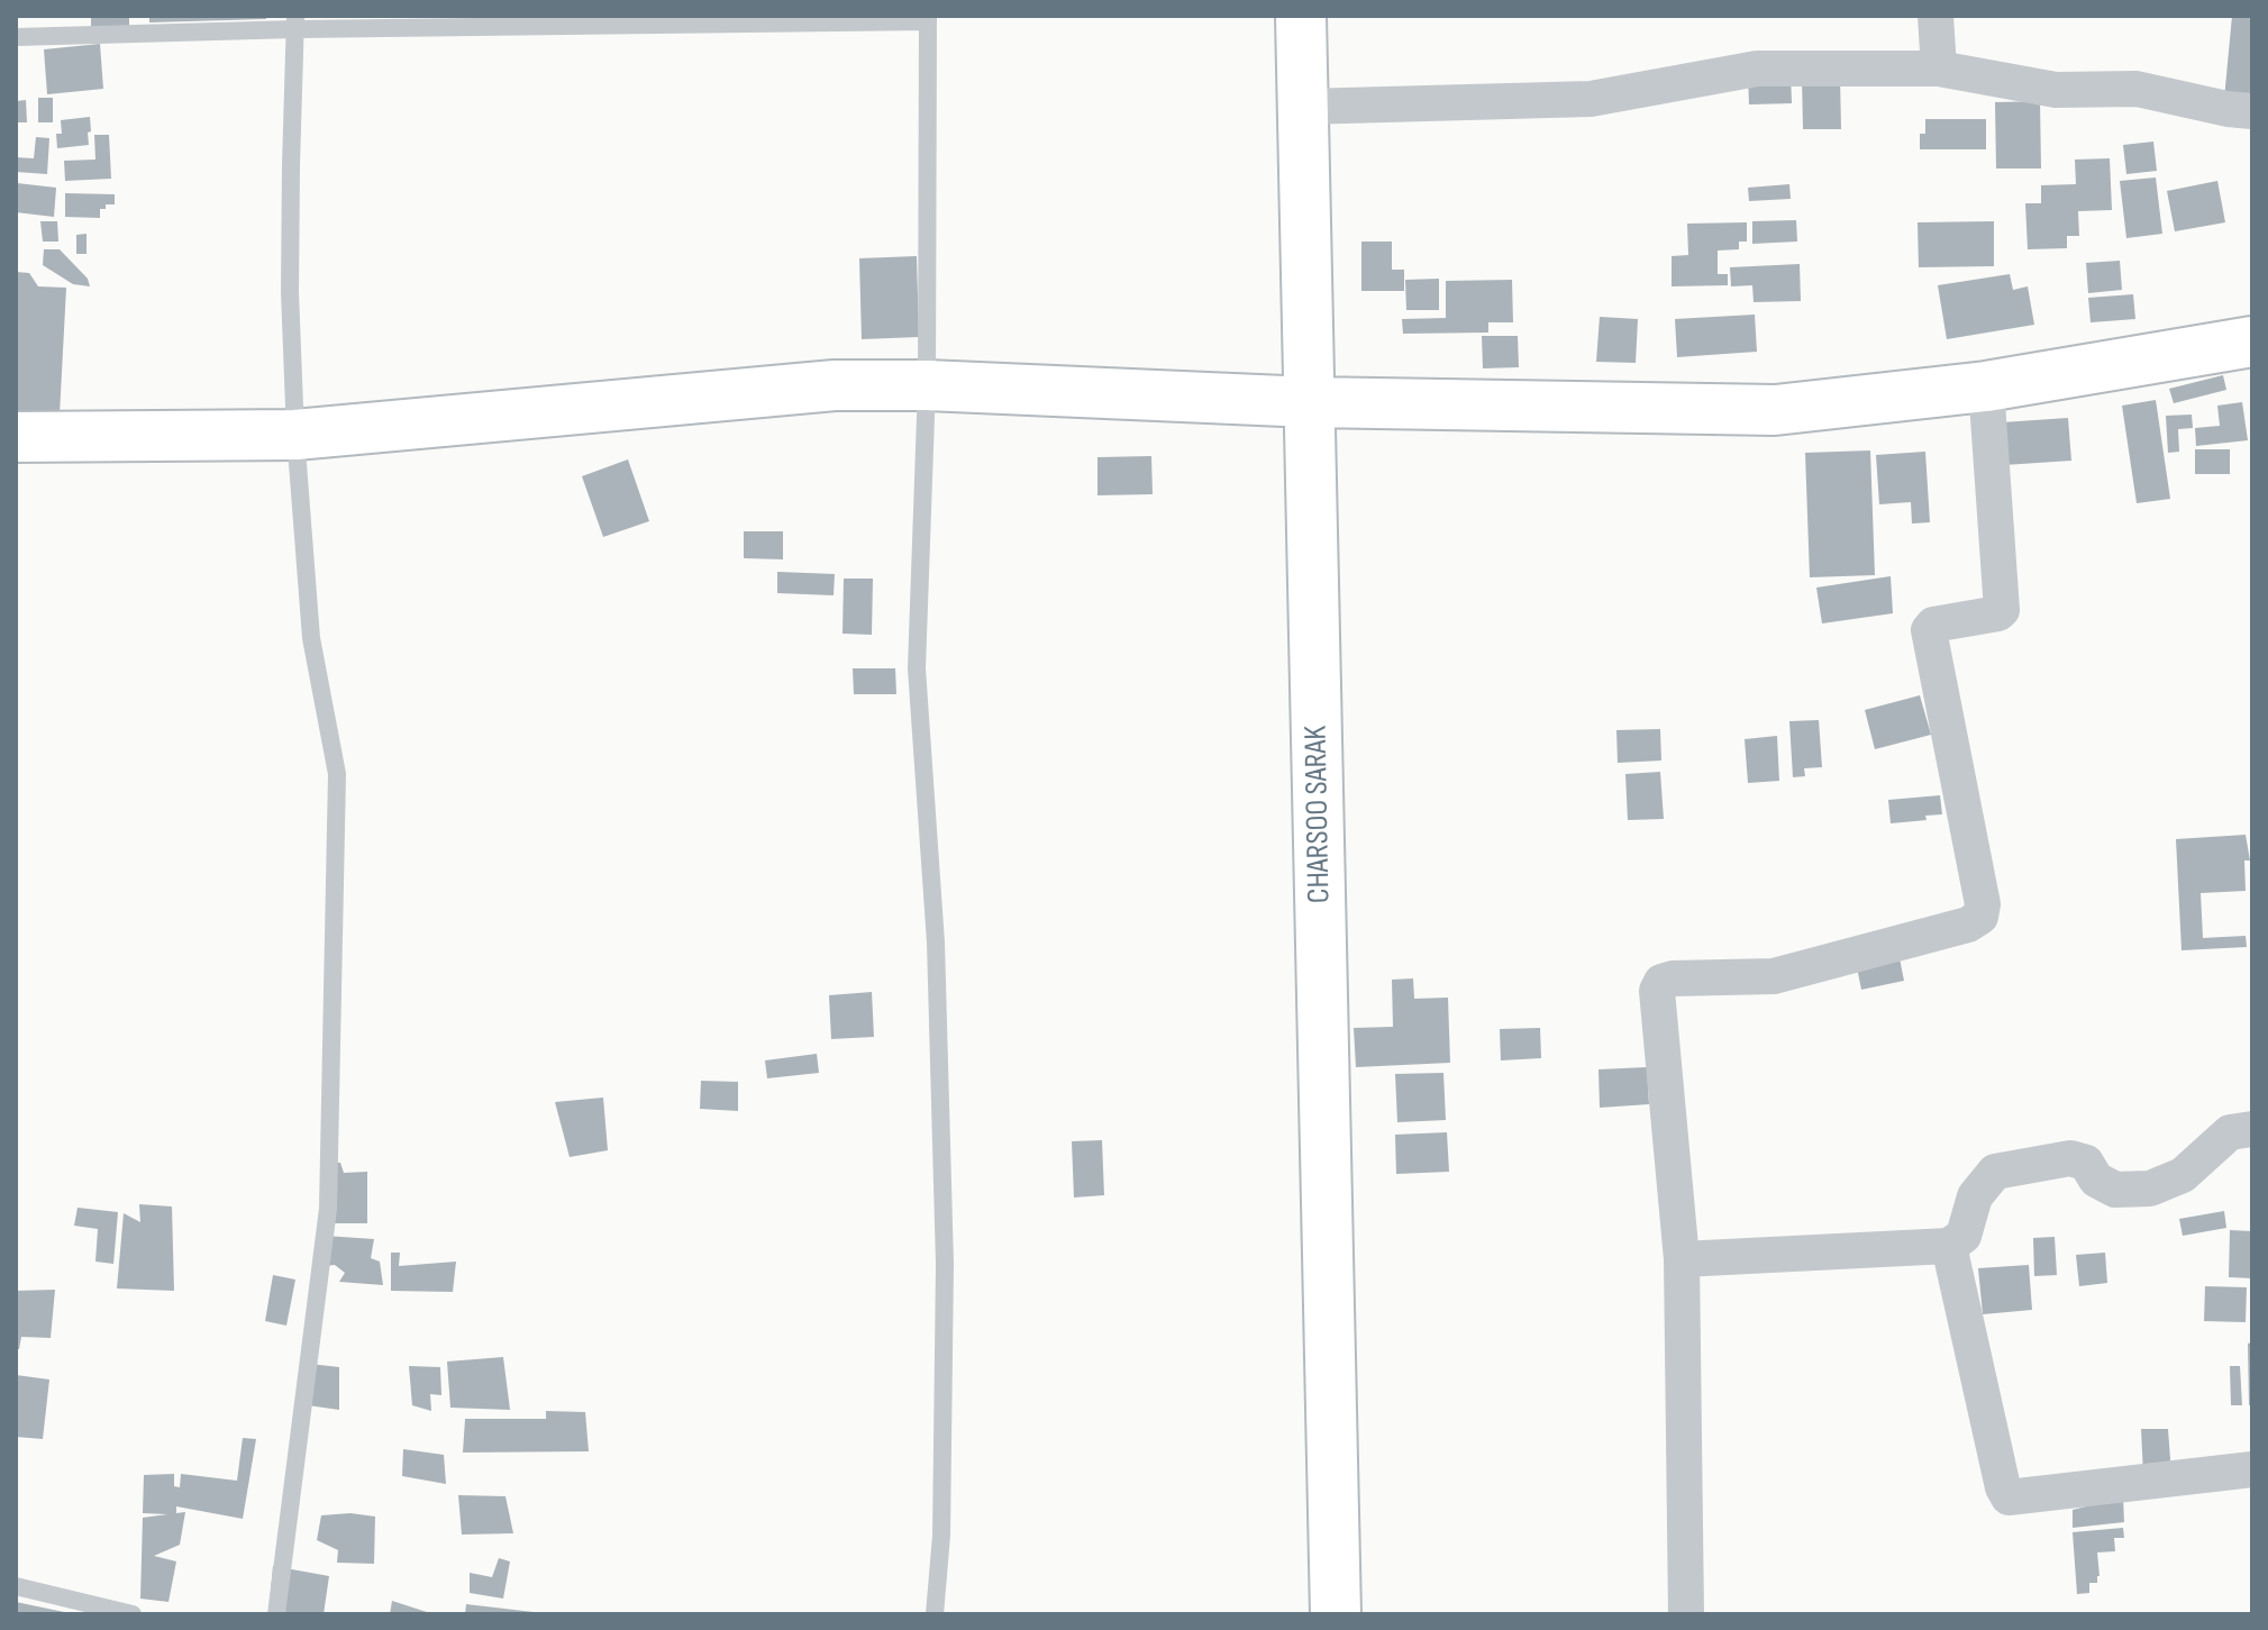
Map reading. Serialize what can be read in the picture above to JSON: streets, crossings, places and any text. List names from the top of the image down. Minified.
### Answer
{"streets":{"street":["CHARSOO SARAK"]}}
